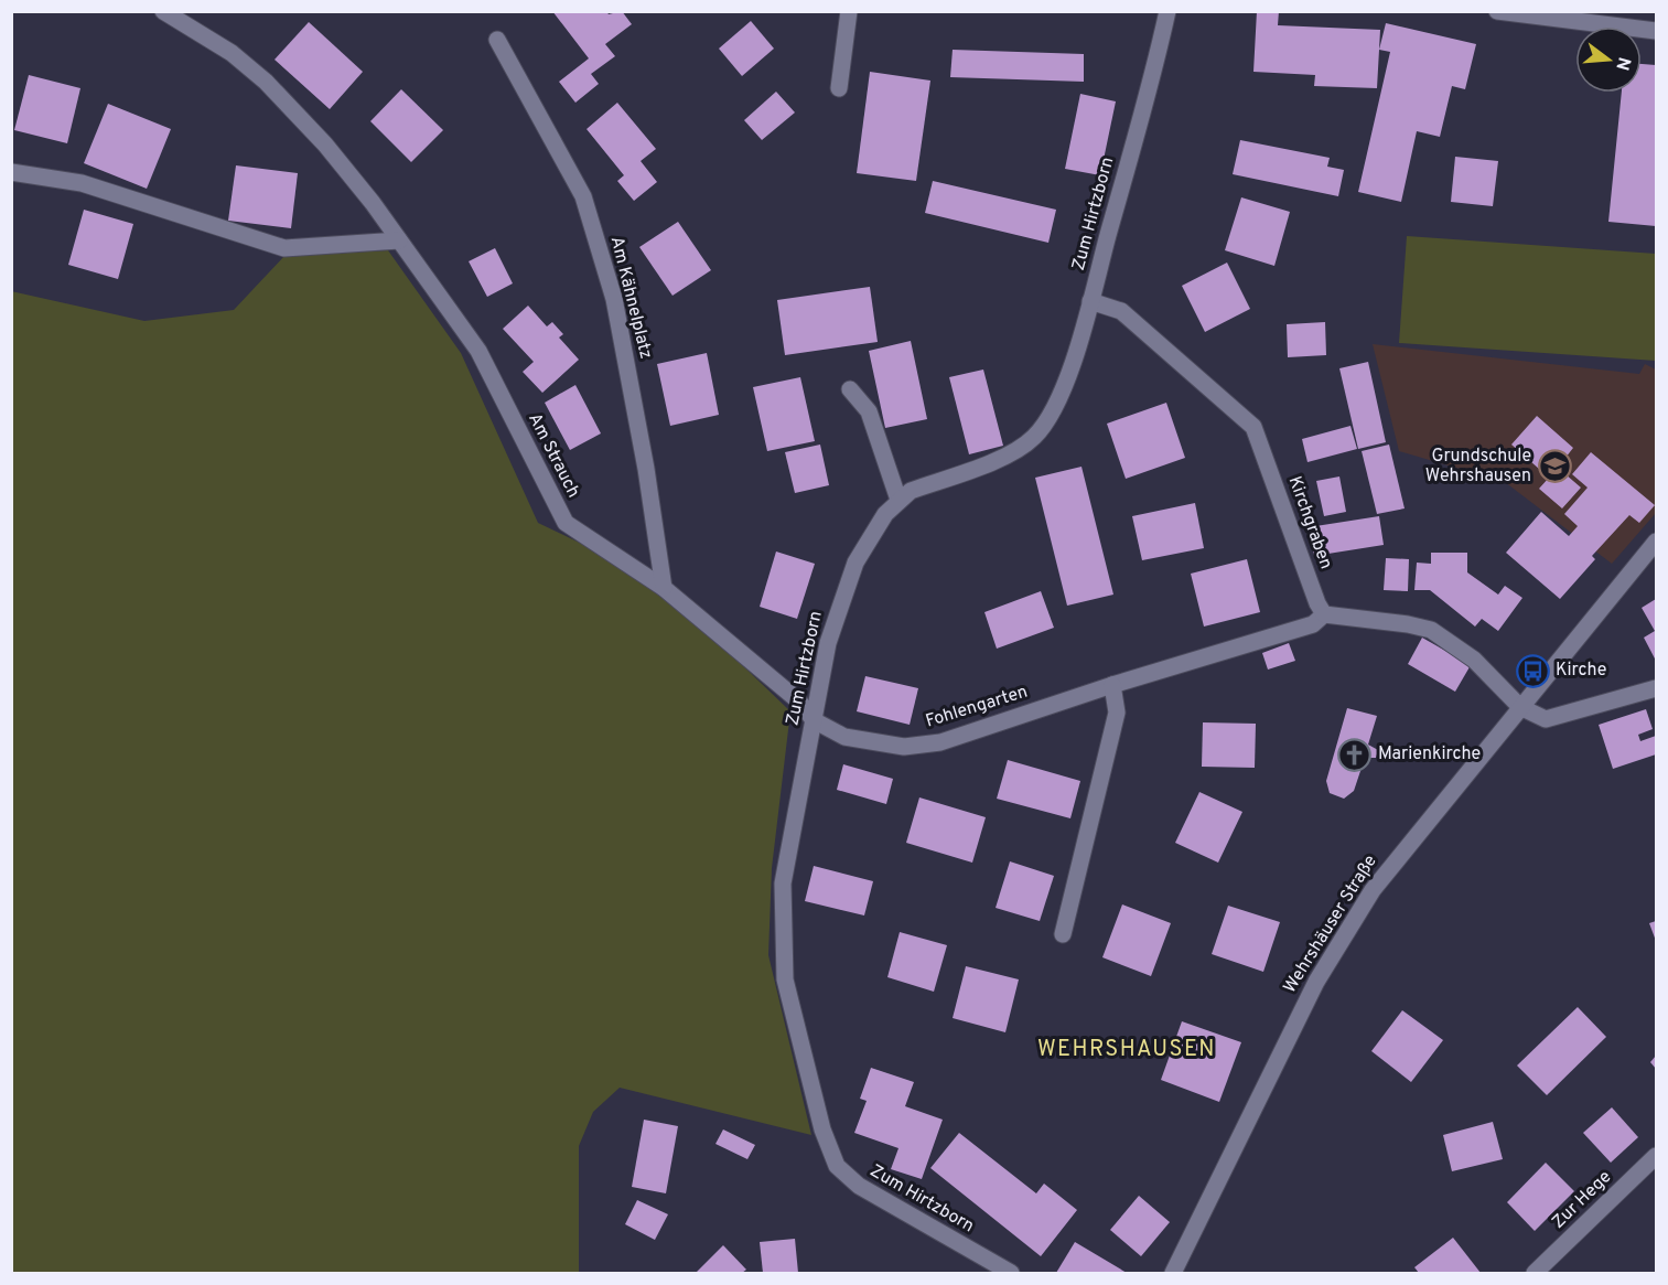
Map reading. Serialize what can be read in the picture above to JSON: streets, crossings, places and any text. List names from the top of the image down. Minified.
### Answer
{"streets":{"street":["Zum Hirtzborn","Am Kähnelplatz","Am Strauch","Kirchgraben","Fohlengarten","Wehrshäuser Straße","Zur Hege"]},"crossings":[["Zum Hirtzborn","Am Strauch"],["Zum Hirtzborn","Kirchgraben"],["Zum Hirtzborn","Fohlengarten"],["Am Kähnelplatz","Am Strauch"],["Am Strauch","Fohlengarten"],["Kirchgraben","Fohlengarten"]],"districts":["WEHRSHAUSEN"],"places":{"school or university":["Grundschule Wehrshausen"],"bus stop":["Kirche"],"church":["Marienkirche"]},"north":"right"}
